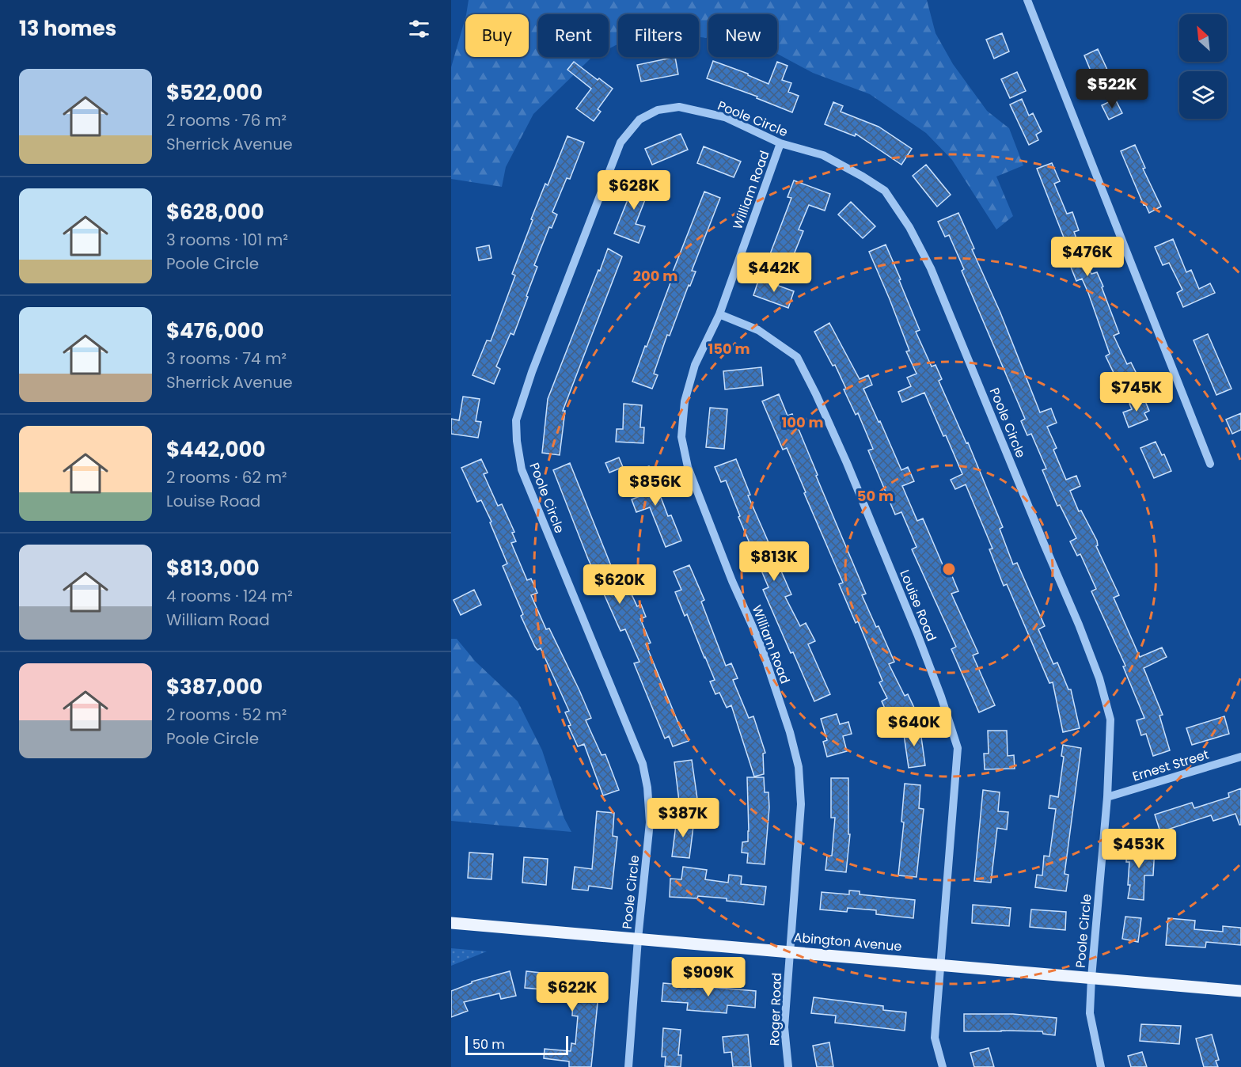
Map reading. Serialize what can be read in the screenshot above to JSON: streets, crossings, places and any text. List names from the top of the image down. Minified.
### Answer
{"streets":{"main road":["Abington Avenue"],"street":["Poole Circle","William Road","Louise Road","Ernest Street","Roger Road"]},"crossings":[["Poole Circle","William Road"],["Poole Circle","Ernest Street"],["Poole Circle","Abington Avenue"],["William Road","Louise Road"],["William Road","Abington Avenue"],["William Road","Roger Road"],["Louise Road","Abington Avenue"],["Abington Avenue","Roger Road"]],"scale_bar":"50 m","north":"top left","page":{"heading":"13 homes","chip":["Buy","Rent","Filters","New"],"list":[{"name":"$522,000","note":"2 rooms · 76 m² · Sherrick Avenue"},{"name":"$628,000","note":"3 rooms · 101 m² · Poole Circle"},{"name":"$476,000","note":"3 rooms · 74 m² · Sherrick Avenue"},{"name":"$442,000","note":"2 rooms · 62 m² · Louise Road"},{"name":"$813,000","note":"4 rooms · 124 m² · William Road"},{"name":"$387,000","note":"2 rooms · 52 m² · Poole Circle"}],"price":["$522K","$628K","$476K","$442K","$745K","$856K","$813K","$620K","$640K","$387K","$453K","$909K","$622K"],"scale":"50 m"},"rings":["200 m","150 m","100 m","50 m"]}
